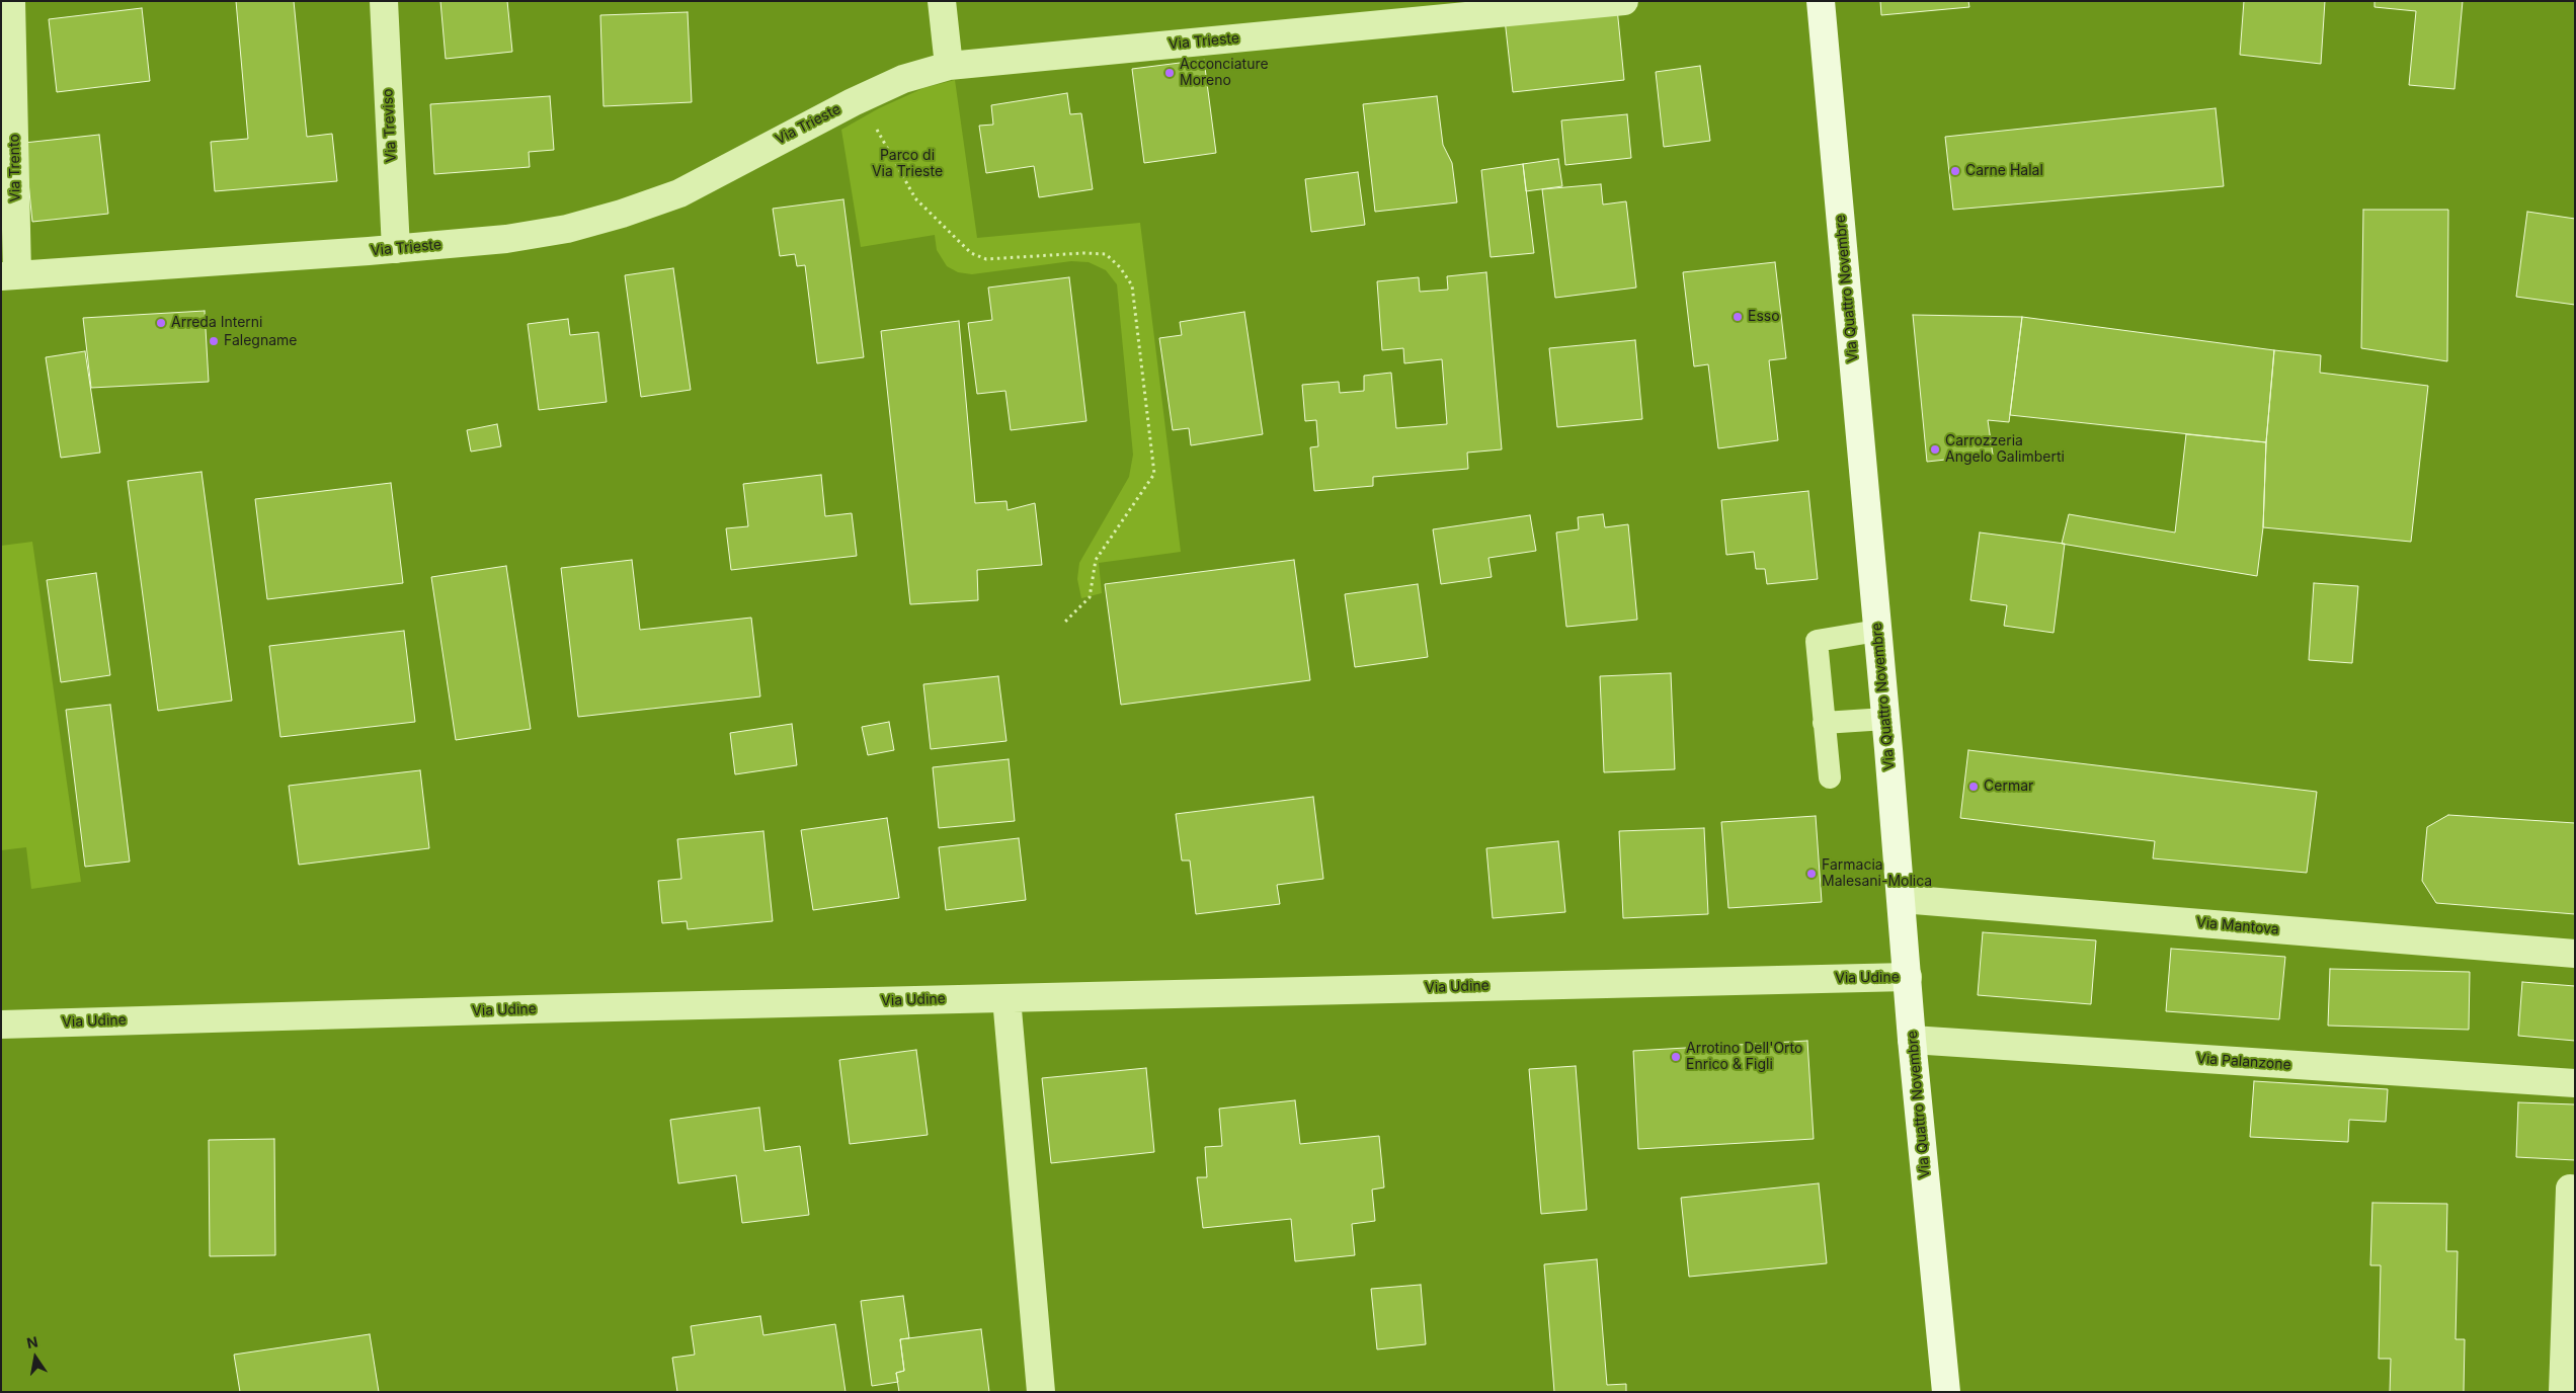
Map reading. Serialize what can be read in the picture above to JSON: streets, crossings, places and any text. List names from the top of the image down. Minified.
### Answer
{"streets":{"main road":["Via Quattro Novembre"],"street":["Via Trieste","Via Treviso","Via Trento","Via Mantova","Via Udine","Via Palanzone"]},"crossings":[["Via Trieste","Via Treviso"],["Via Trieste","Via Trento"],["Via Quattro Novembre","Via Mantova"],["Via Quattro Novembre","Via Udine"],["Via Quattro Novembre","Via Palanzone"]],"parks":["Parco di Via Trieste"],"places":["Acconciature Moreno","Carne Halal","Esso","Arreda Interni","Falegname","Carrozzeria Angelo Galimberti","Cermar","Farmacia Malesani-Molica","Arrotino Dell'Orto Enrico & Figli"],"north":"top"}
